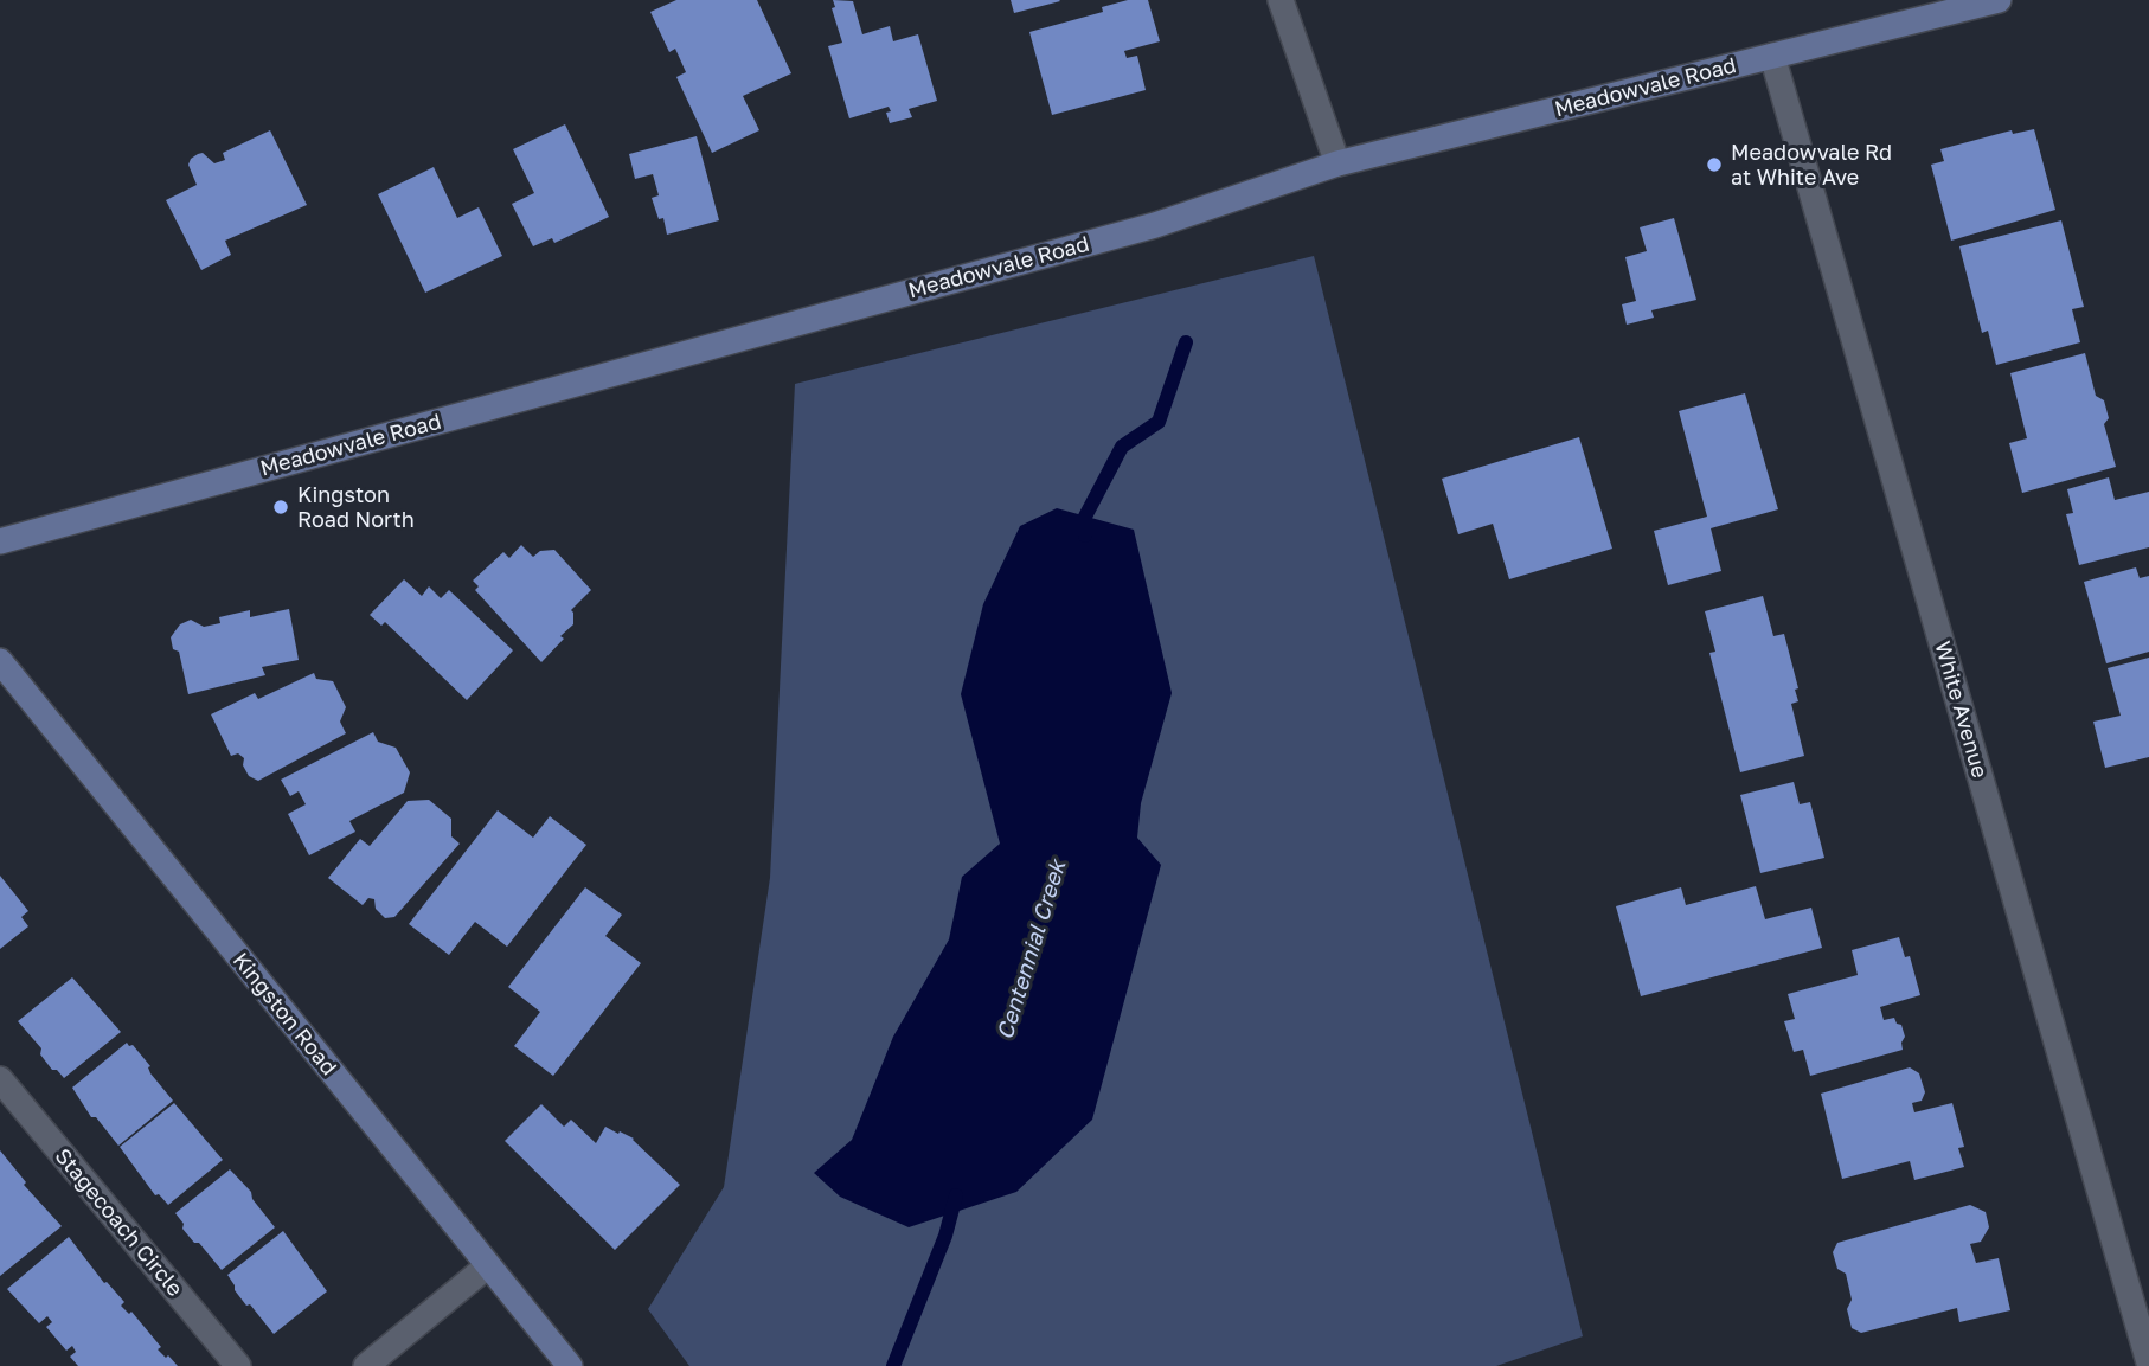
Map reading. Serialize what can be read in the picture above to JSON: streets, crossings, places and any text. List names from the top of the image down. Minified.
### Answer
{"streets":{"street":["Meadowvale Road","White Avenue","Kingston Road","Stagecoach Circle"]},"crossings":[["Meadowvale Road","White Avenue"]],"water":["Centennial Creek"],"places":["Meadowvale Rd at White Ave","Kingston Road North"]}
